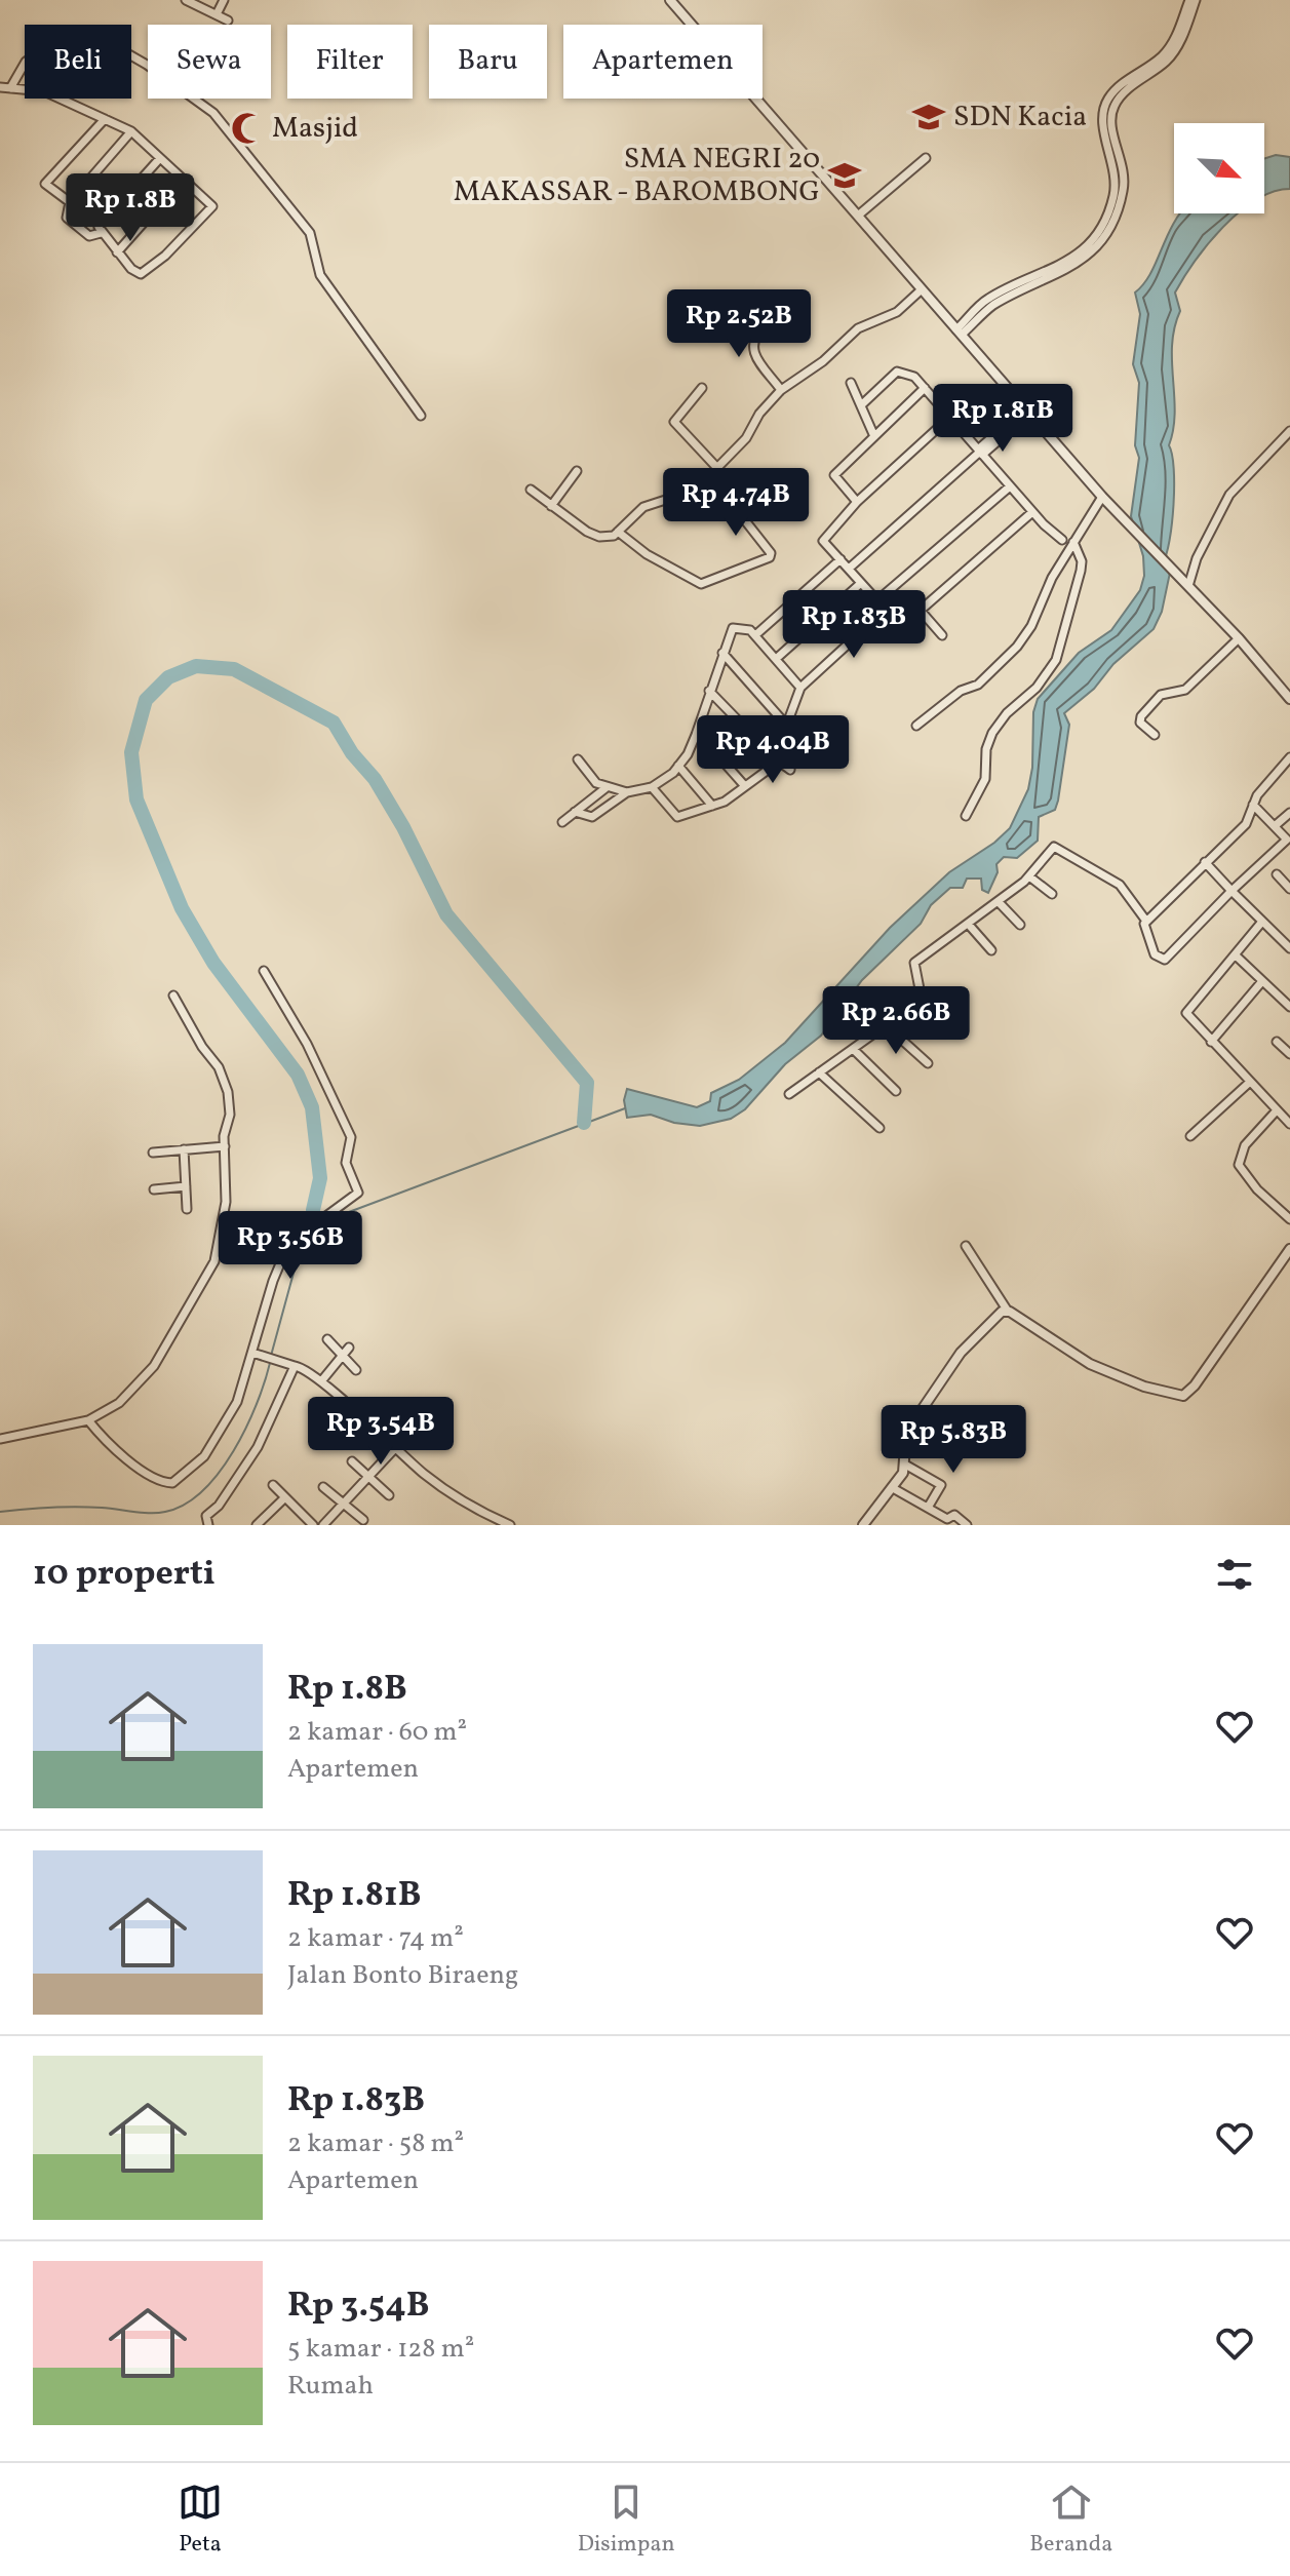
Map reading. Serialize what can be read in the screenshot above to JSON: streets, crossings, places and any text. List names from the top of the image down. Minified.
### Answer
{"places":{"school or university":["SDN Kacia","SMA NEGRI 20 MAKASSAR - BAROMBONG"],"mosque":["Masjid"]},"north":"bottom right","page":{"chip":["Beli","Sewa","Filter","Baru","Apartemen"],"price":["Rp 1.8B","Rp 2.52B","Rp 1.81B","Rp 4.74B","Rp 1.83B","Rp 4.04B","Rp 2.66B","Rp 3.56B","Rp 3.54B","Rp 5.83B"],"heading":"10 properti","list":[{"name":"Rp 1.8B","note":"2 kamar · 60 m² · Apartemen"},{"name":"Rp 1.81B","note":"2 kamar · 74 m² · Jalan Bonto Biraeng"},{"name":"Rp 1.83B","note":"2 kamar · 58 m² · Apartemen"},{"name":"Rp 3.54B","note":"5 kamar · 128 m² · Rumah"}],"tabs":["Peta","Disimpan","Beranda"]}}
